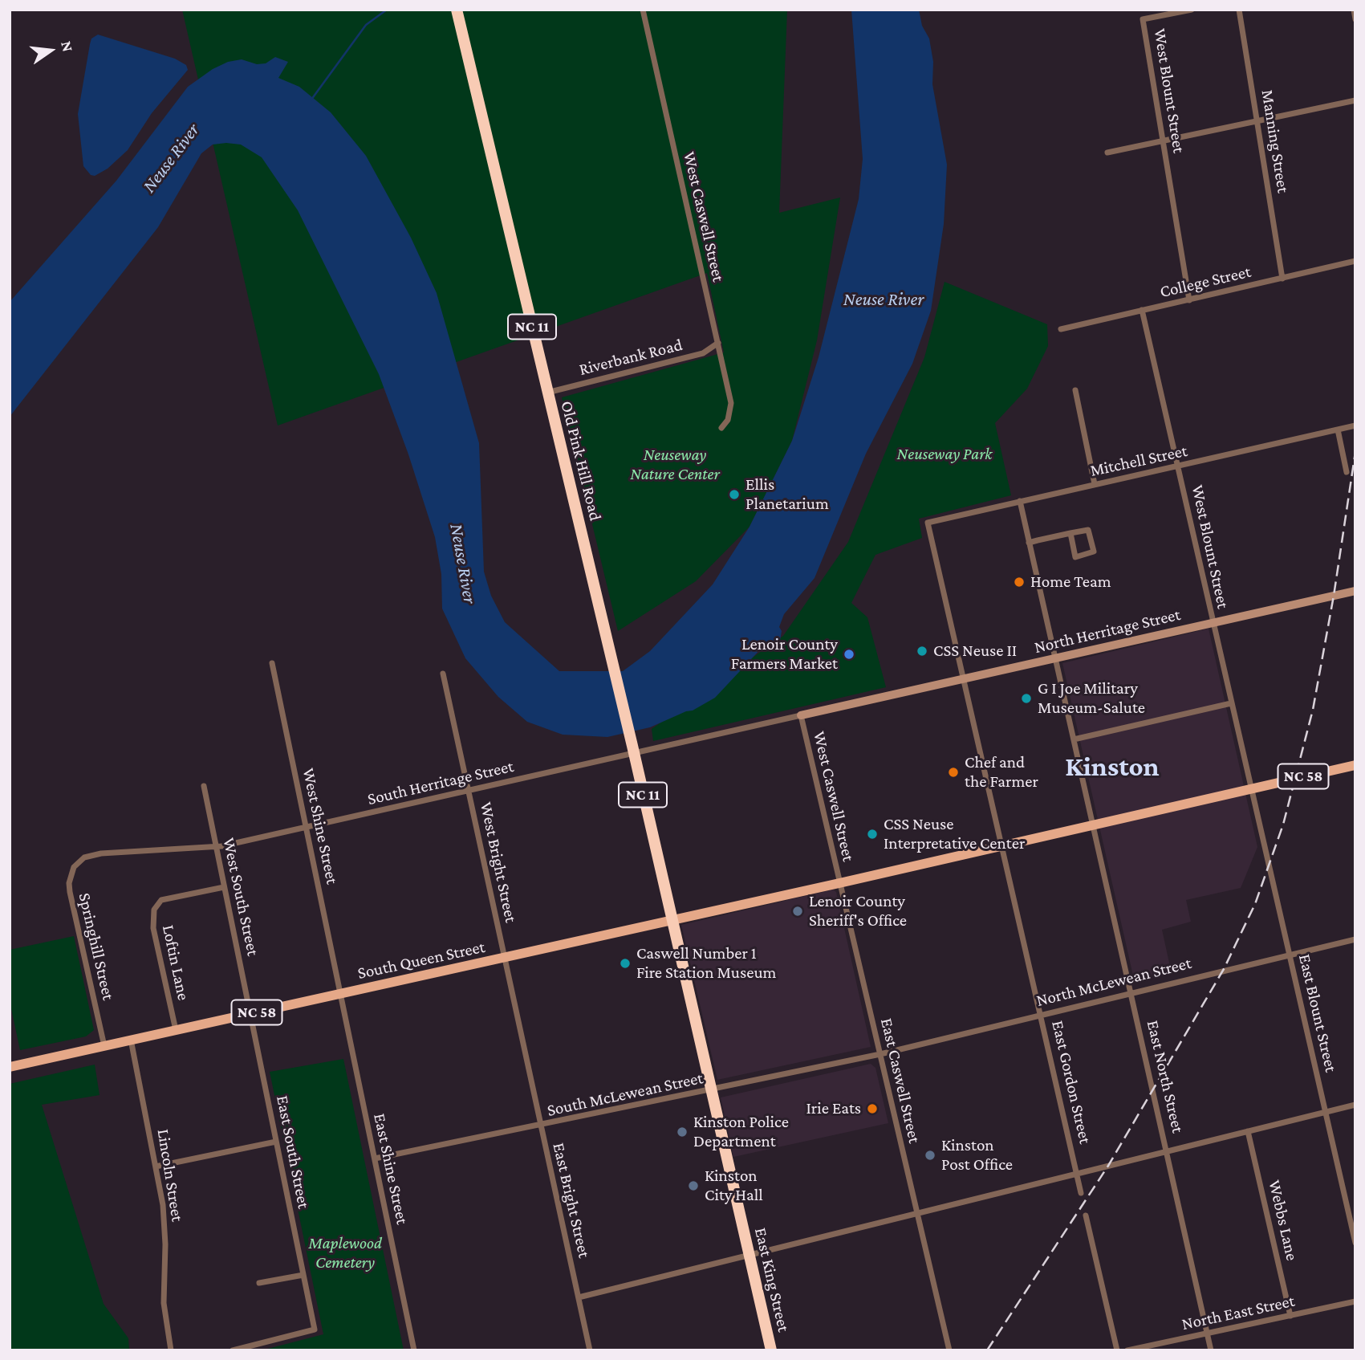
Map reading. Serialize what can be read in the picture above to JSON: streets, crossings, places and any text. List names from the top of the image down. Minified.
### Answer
{"streets":{"highway":["NC 11","Old Pink Hill Road","East King Street"],"main road":["NC 58","South Queen Street"],"street":["West Blount Street","Manning Street","West Caswell Street","College Street","Riverbank Road","Mitchell Street","North Herritage Street","South Herritage Street","West Shine Street","West Bright Street","West South Street","Springhill Street","Loftin Lane","North McLewean Street","East Blount Street","East North Street","East Caswell Street","East Gordon Street","South McLewean Street","East South Street","East Shine Street","Lincoln Street","East Bright Street","Webbs Lane","North East Street"]},"crossings":[["West Blount Street","College Street"],["West Blount Street","Mitchell Street"],["West Blount Street","North Herritage Street"],["West Blount Street","NC 58"],["West Blount Street","East Blount Street"],["Manning Street","College Street"],["West Caswell Street","Riverbank Road"],["West Caswell Street","North Herritage Street"],["West Caswell Street","NC 58"],["West Caswell Street","South Herritage Street"],["West Caswell Street","South Queen Street"],["West Caswell Street","East Caswell Street"],["Riverbank Road","Old Pink Hill Road"],["Old Pink Hill Road","South Herritage Street"],["Old Pink Hill Road","South Queen Street"],["Old Pink Hill Road","East King Street"],["Mitchell Street","East North Street"],["Mitchell Street","East Gordon Street"],["North Herritage Street","South Herritage Street"],["North Herritage Street","East North Street"],["North Herritage Street","East Gordon Street"],["NC 58","South Queen Street"],["NC 58","East Blount Street"],["NC 58","East North Street"],["NC 58","East Caswell Street"],["NC 58","East Gordon Street"],["South Herritage Street","West Shine Street"],["South Herritage Street","West Bright Street"],["South Herritage Street","West South Street"],["South Herritage Street","Springhill Street"],["West Shine Street","South Queen Street"],["West Shine Street","East Shine Street"],["West Bright Street","South Queen Street"],["West Bright Street","East Bright Street"],["West South Street","South Queen Street"],["West South Street","Loftin Lane"],["West South Street","East South Street"],["Springhill Street","South Queen Street"],["South Queen Street","Loftin Lane"],["South Queen Street","East Caswell Street"],["South Queen Street","East South Street"],["South Queen Street","East Shine Street"],["South Queen Street","Lincoln Street"],["South Queen Street","East Bright Street"],["South Queen Street","East King Street"],["North McLewean Street","East Blount Street"],["North McLewean Street","East North Street"],["North McLewean Street","East Caswell Street"],["North McLewean Street","East Gordon Street"],["North McLewean Street","South McLewean Street"],["East North Street","North East Street"],["East Caswell Street","South McLewean Street"],["South McLewean Street","East Shine Street"],["South McLewean Street","East Bright Street"],["South McLewean Street","East King Street"],["Webbs Lane","North East Street"]],"districts":["Kinston"],"water":["Neuse River"],"parks":["Neuseway Park","Neuseway Nature Center","Maplewood Cemetery"],"places":["Ellis Planetarium","Home Team","CSS Neuse II","Lenoir County Farmers Market","G I Joe Military Museum-Salute","Chef and the Farmer","CSS Neuse Interpretative Center","Lenoir County Sheriff's Office","Caswell Number 1 Fire Station Museum","Irie Eats","Kinston Police Department","Kinston Post Office","Kinston City Hall"],"north":"right"}
